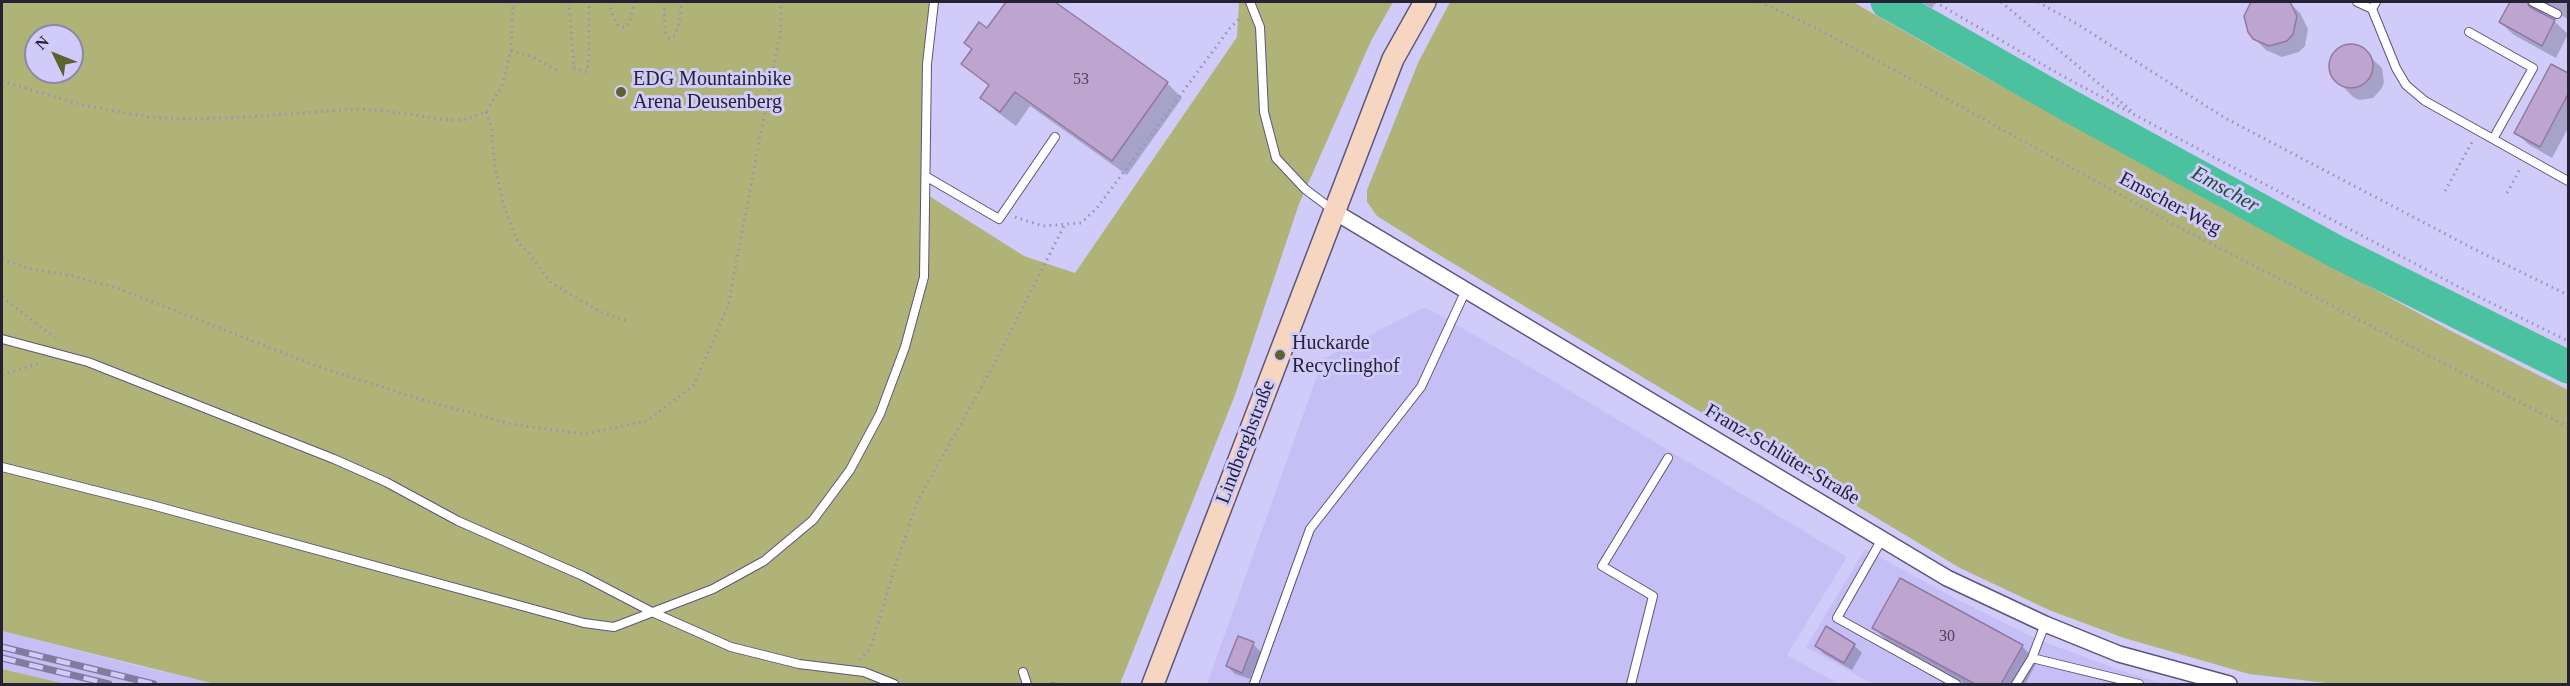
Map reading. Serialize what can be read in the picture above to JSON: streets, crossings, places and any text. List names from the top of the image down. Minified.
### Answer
{"streets":{"main road":["Lindberghstraße"],"street":["Franz-Schlüter-Straße"],"path":["Emscher-Weg"]},"crossings":[["Lindberghstraße","Franz-Schlüter-Straße"]],"water":["Emscher"],"places":["EDG Mountainbike Arena Deusenberg","Huckarde Recyclinghof"],"house_numbers":["53","30"],"north":"top left"}
